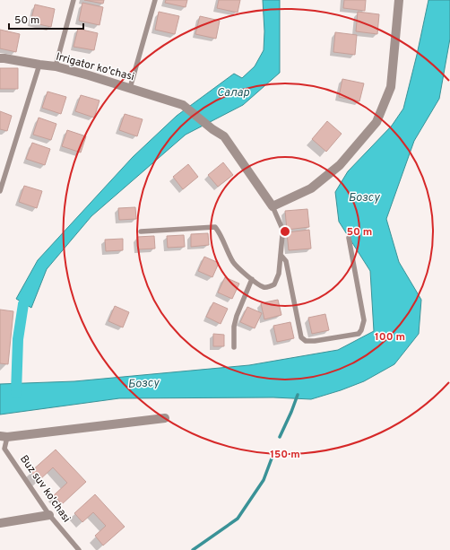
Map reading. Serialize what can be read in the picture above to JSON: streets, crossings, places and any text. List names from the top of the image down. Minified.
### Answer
{"streets":{"street":["Irrigator ko'chasi"],"lane":["Buz suv ko'chasi"]},"water":["Салар","Бозсу"],"scale_bar":"50 m","rings":["50 m","100 m","150 m"]}
